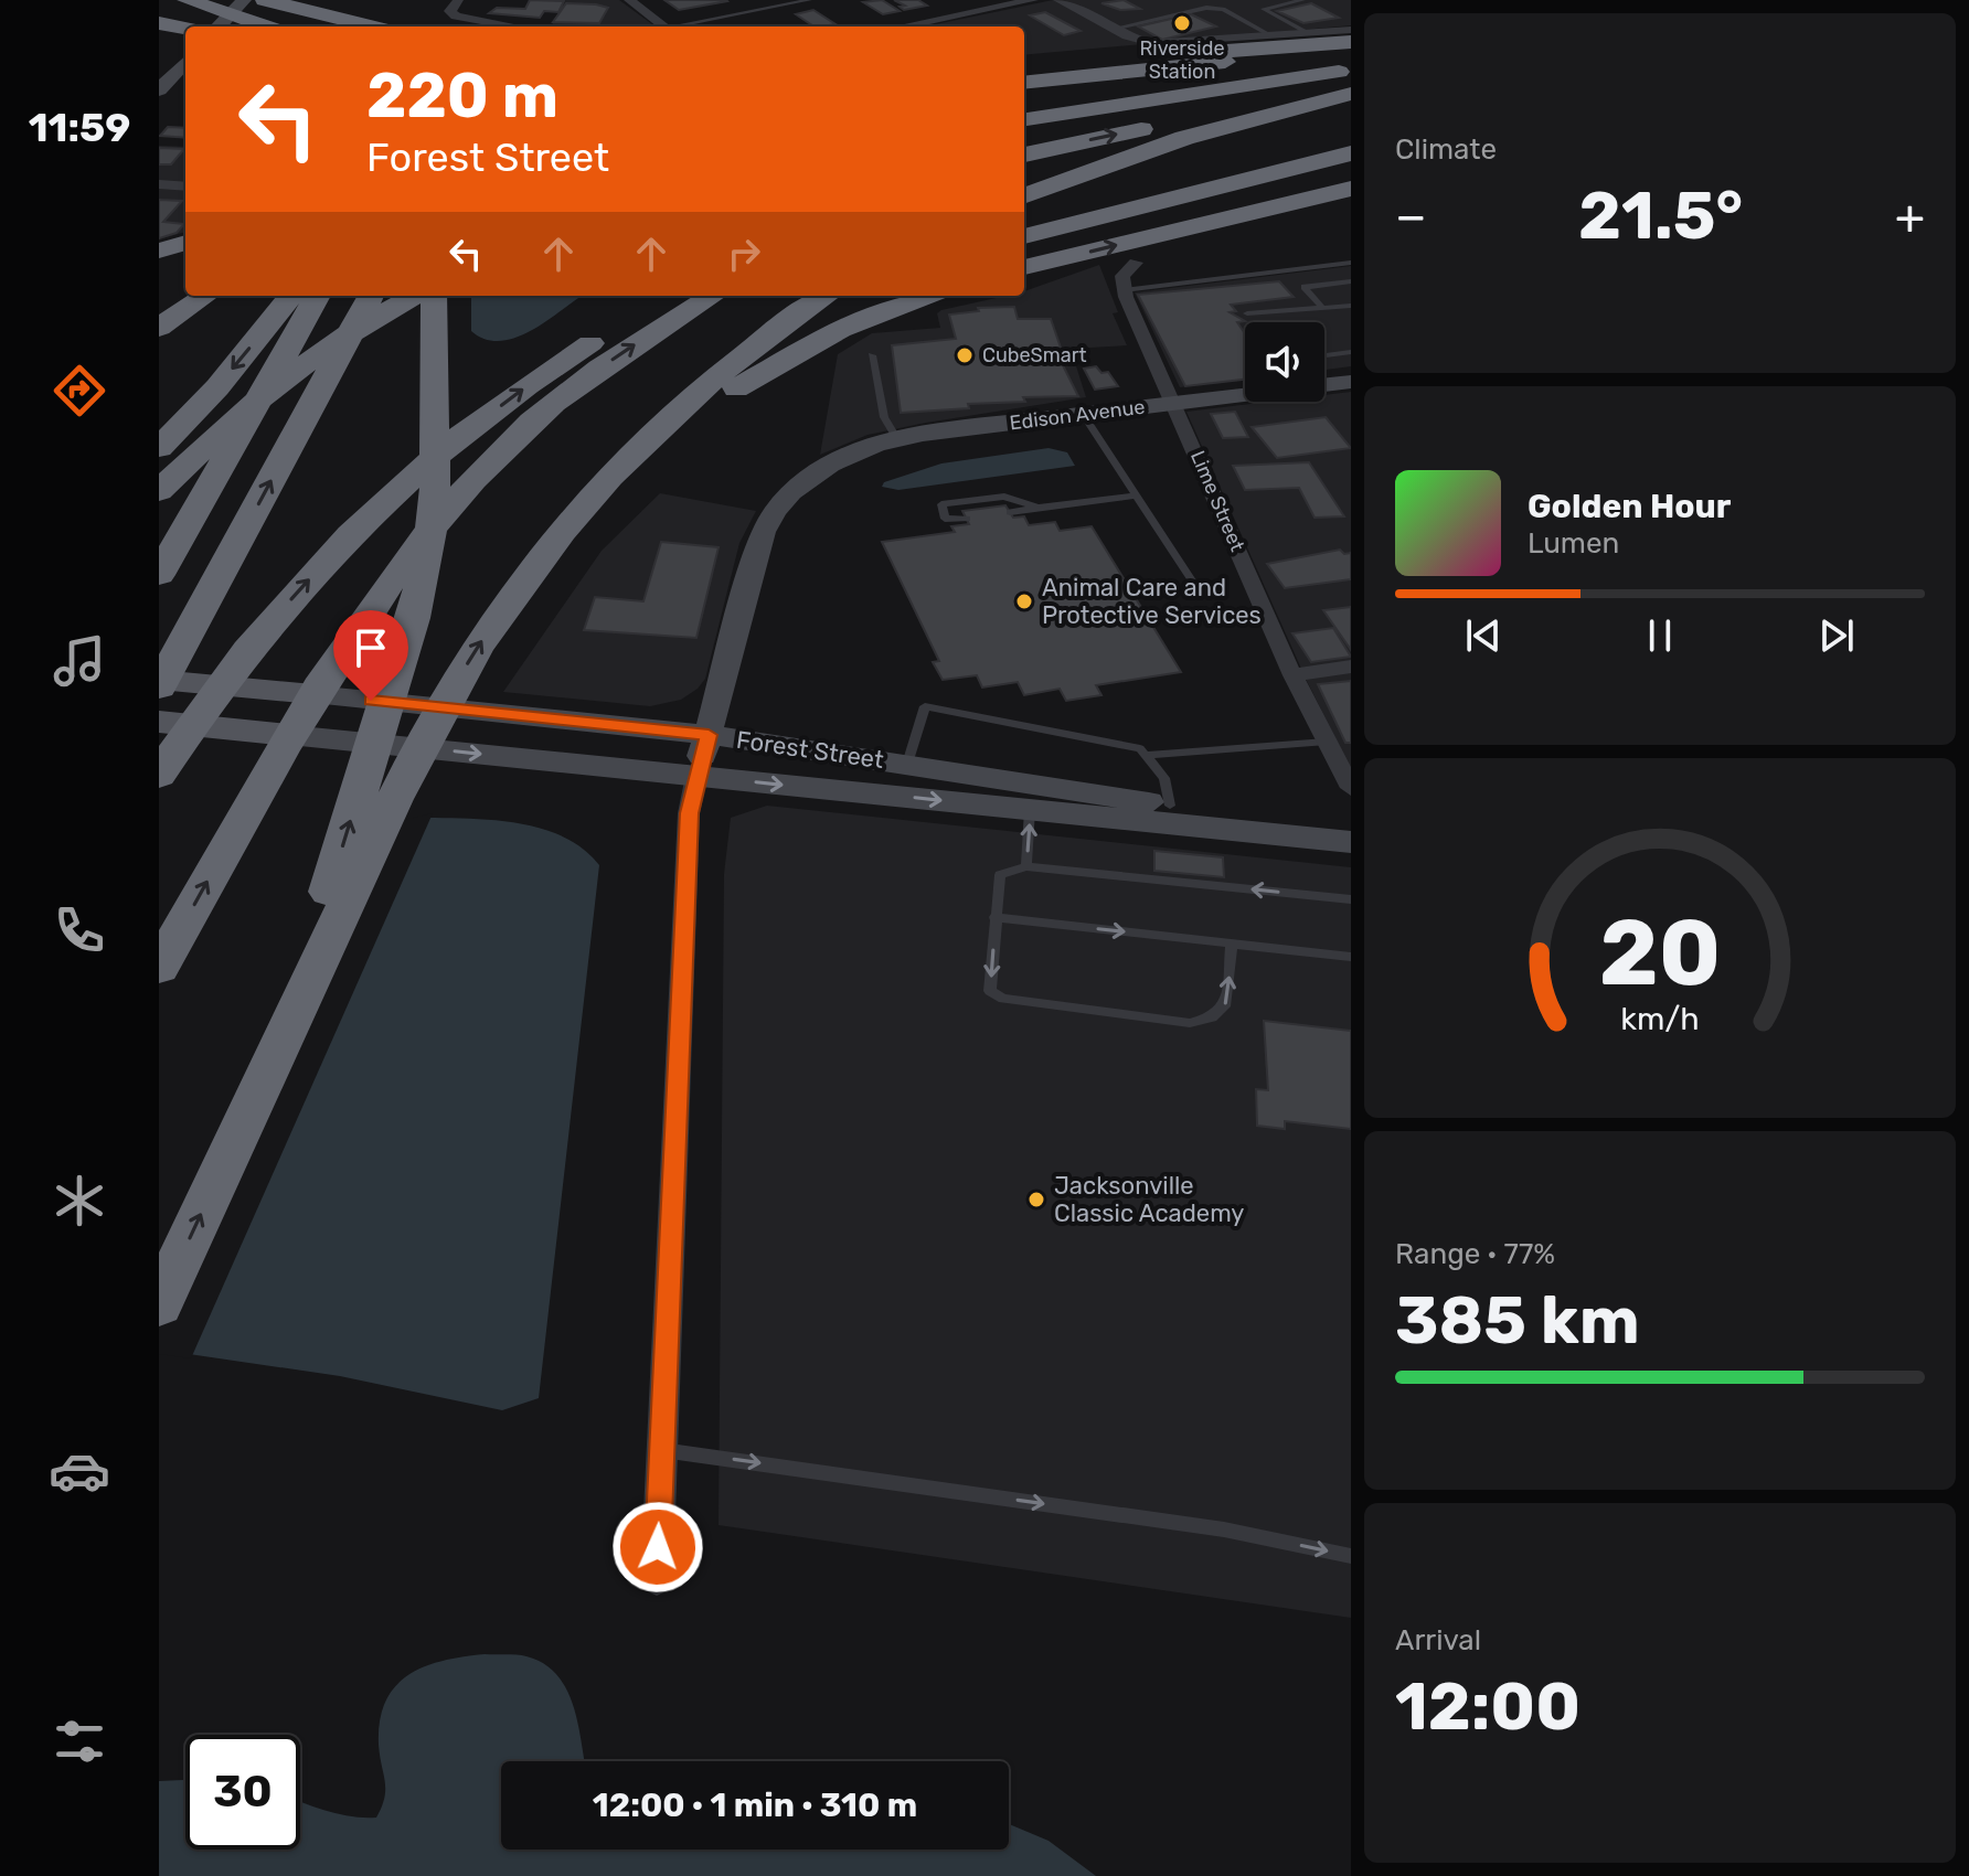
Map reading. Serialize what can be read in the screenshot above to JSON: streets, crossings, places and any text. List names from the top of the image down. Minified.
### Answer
{"streets":{"main road":["Edison Avenue","Forest Street"],"street":["Lime Street"]},"crossings":[["Edison Avenue","Lime Street"],["Edison Avenue","Forest Street"]],"places":["Riverside Station","CubeSmart","Animal Care and Protective Services","Jacksonville Classic Academy"],"page":{"tabs":"11:59","tile":["Climate",["Range · 77%","385 km"],["Arrival","12:00"]],"turn":["220 m","Forest Street"],"heat":["−","21.5°","+"],"song":["Golden Hour","Lumen"],"limit":"30","trip":"12:00 · 1 min · 310 m","gauge":["20","km/h"]}}
